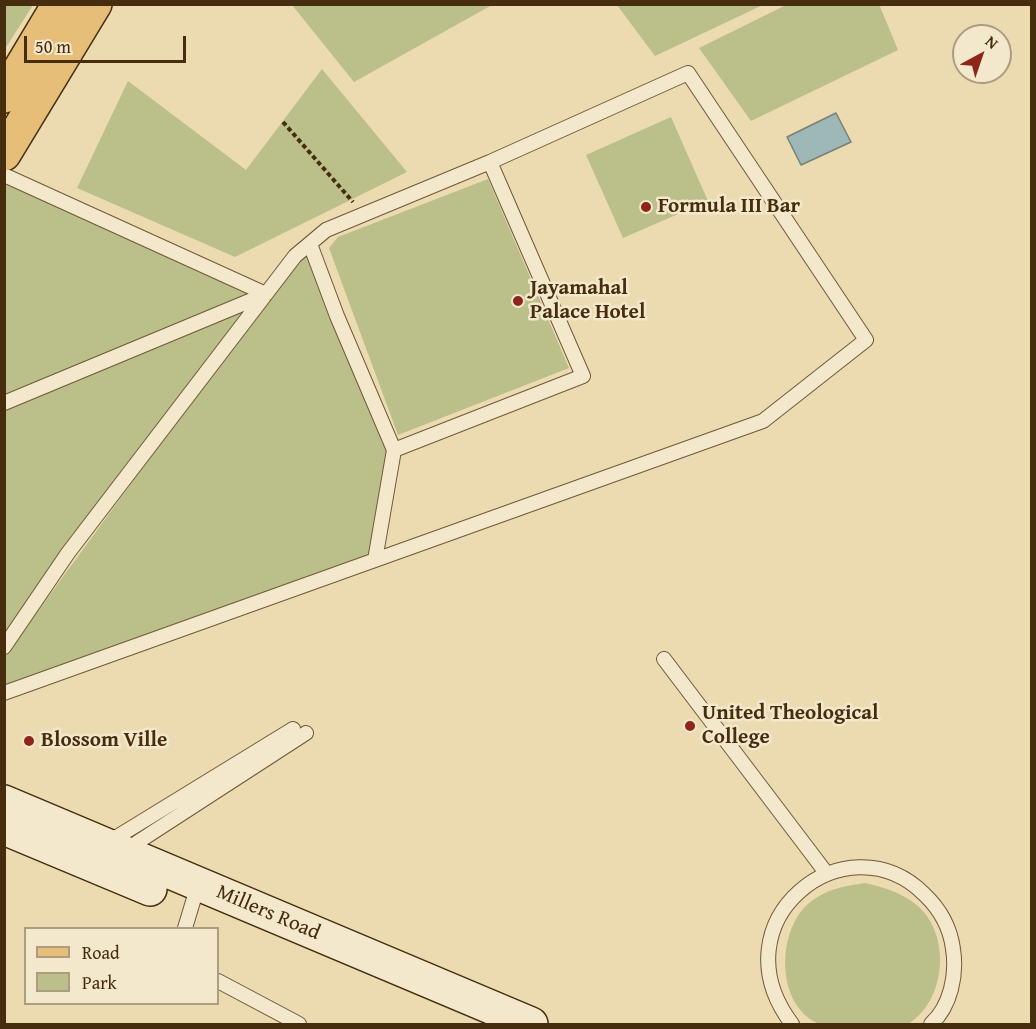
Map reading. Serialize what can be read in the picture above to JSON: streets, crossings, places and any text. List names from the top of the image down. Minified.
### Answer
{"streets":{"street":["Millers Road"]},"places":["Formula III Bar","Jayamahal Palace Hotel","United Theological College","Blossom Ville"],"legend":["Road","Park"],"scale_bar":"50 m","north":"top right"}
